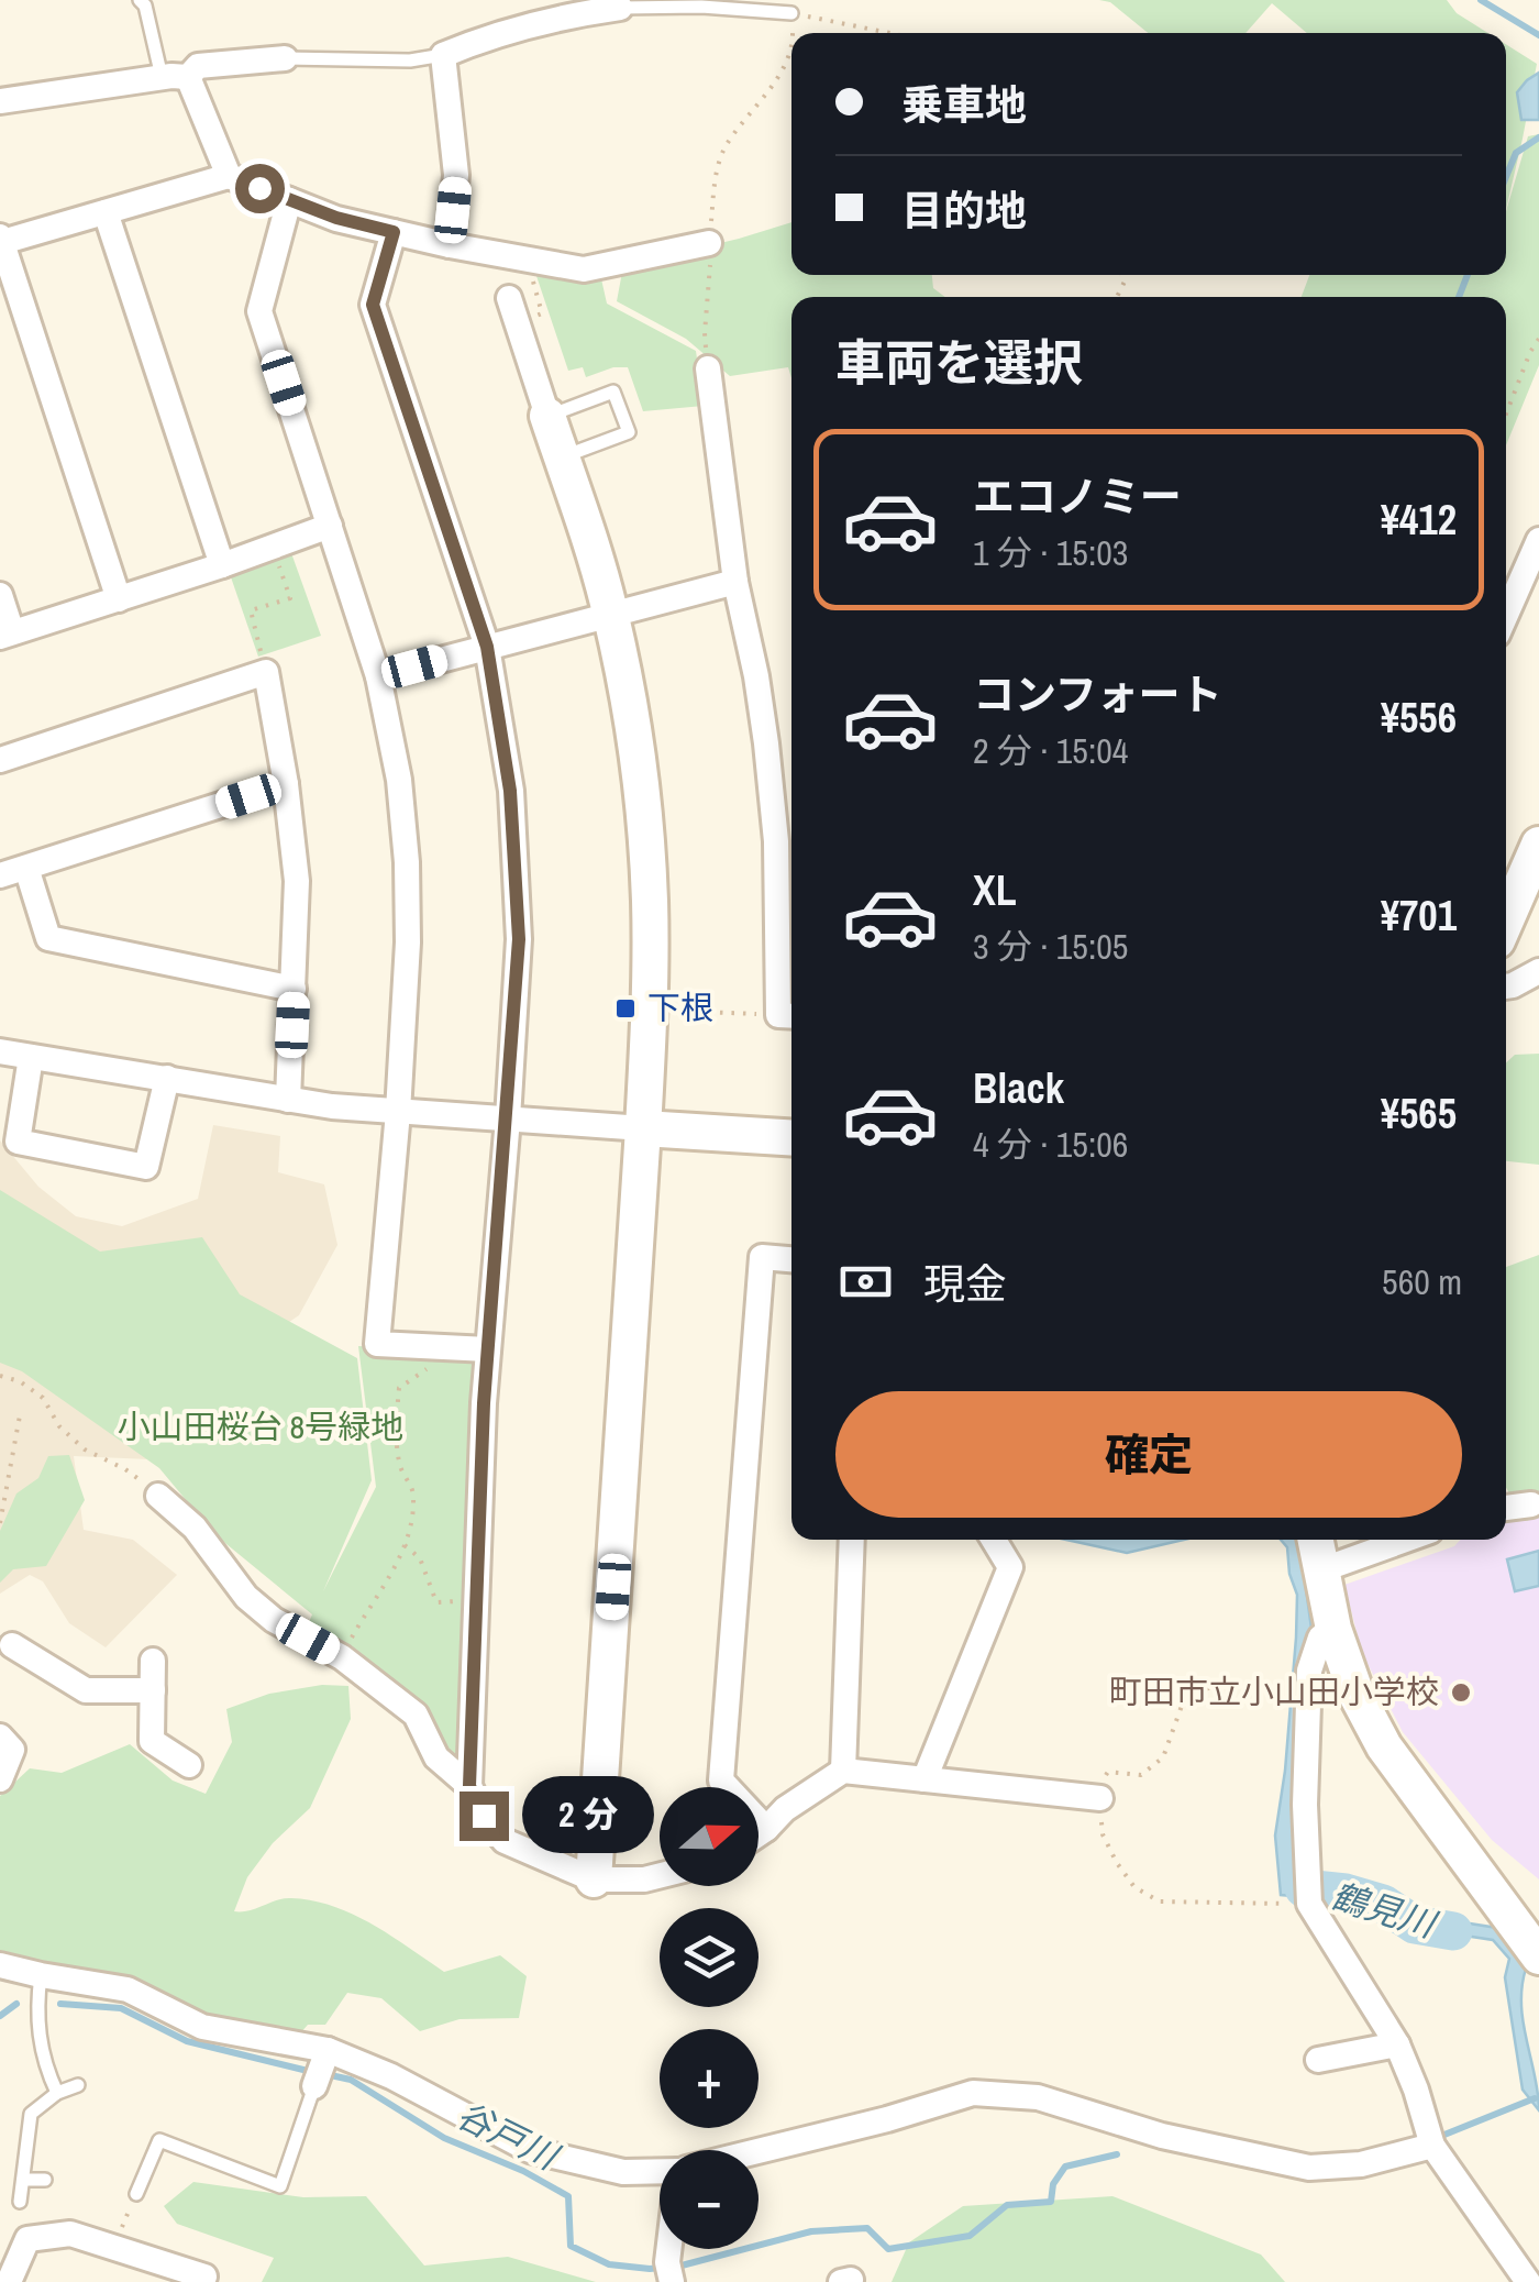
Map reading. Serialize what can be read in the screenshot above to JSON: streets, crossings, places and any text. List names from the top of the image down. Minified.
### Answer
{"water":["鶴見川","谷戸川"],"parks":["小山田桜台 8号緑地"],"places":{"transit":["下根"],"other":["町田市立小山田小学校"]},"north":"right","page":{"banner":["乗車地","目的地"],"heading":"車両を選択","list":[{"name":"エコノミー","note":"1 分 · 15:03","value":"¥412"},{"name":"コンフォート","note":"2 分 · 15:04","value":"¥556"},{"name":"XL","note":"3 分 · 15:05","value":"¥701"},{"name":"Black","note":"4 分 · 15:06","value":"¥565"}],"pay":["現金","560 m"],"buttons":"確定","bubble":"2 分","map_buttons":["+","−"]}}
